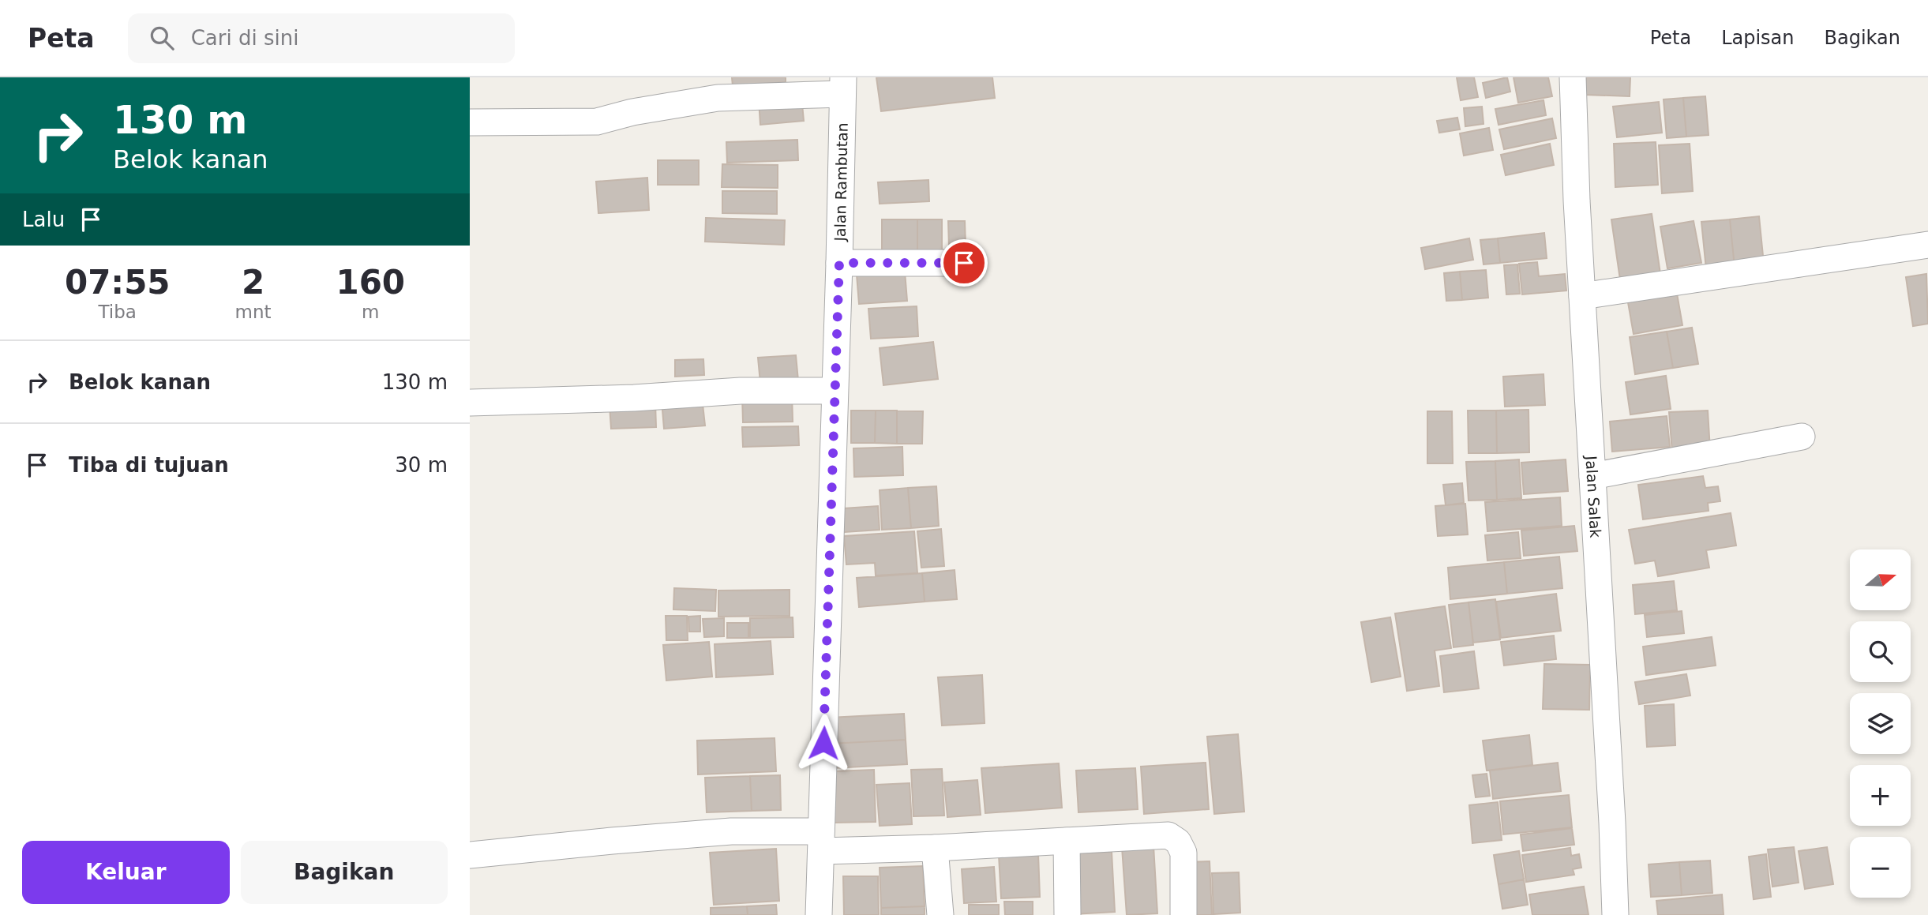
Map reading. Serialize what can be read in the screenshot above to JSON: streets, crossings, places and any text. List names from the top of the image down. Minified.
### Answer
{"streets":{"street":["Jalan Rambutan","Jalan Salak"]},"north":"right","page":{"header":"Peta","search":"Cari di sini","nav":["Peta","Lapisan","Bagikan"],"turn":["130 m","Belok kanan"],"then":"Lalu","eta":["07:55","Tiba","2","mnt","160","m"],"list":[{"name":"Belok kanan","value":"130 m"},{"name":"Tiba di tujuan","value":"30 m"}],"map_buttons":["+","−"],"buttons":["Keluar","Bagikan"]}}
